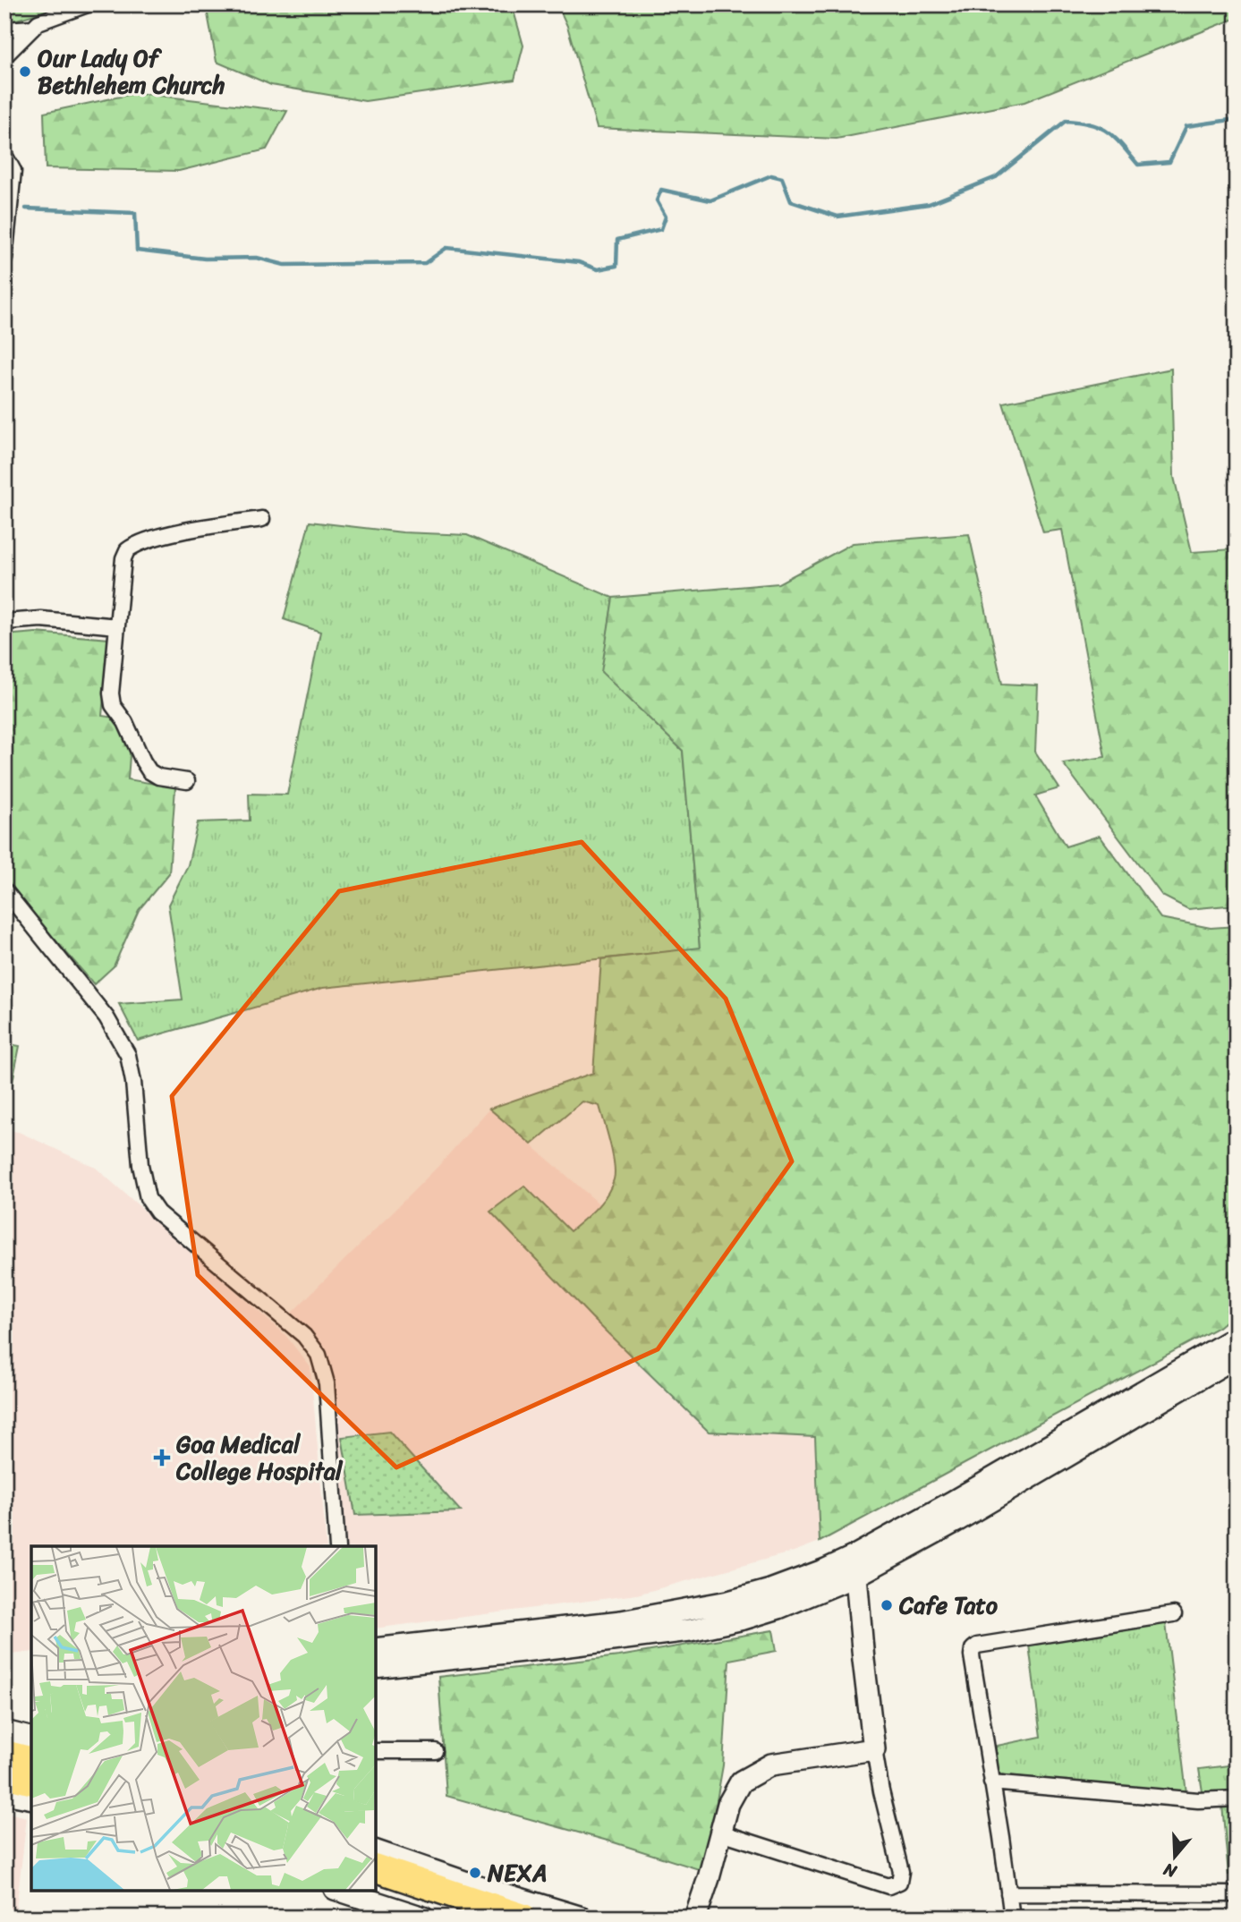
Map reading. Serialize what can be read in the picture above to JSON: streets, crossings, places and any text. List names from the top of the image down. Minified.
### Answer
{"places":{"other":["Our Lady Of Bethlehem Church","Cafe Tato","NEXA"],"health":["Goa Medical College Hospital"]},"north":"bottom"}
